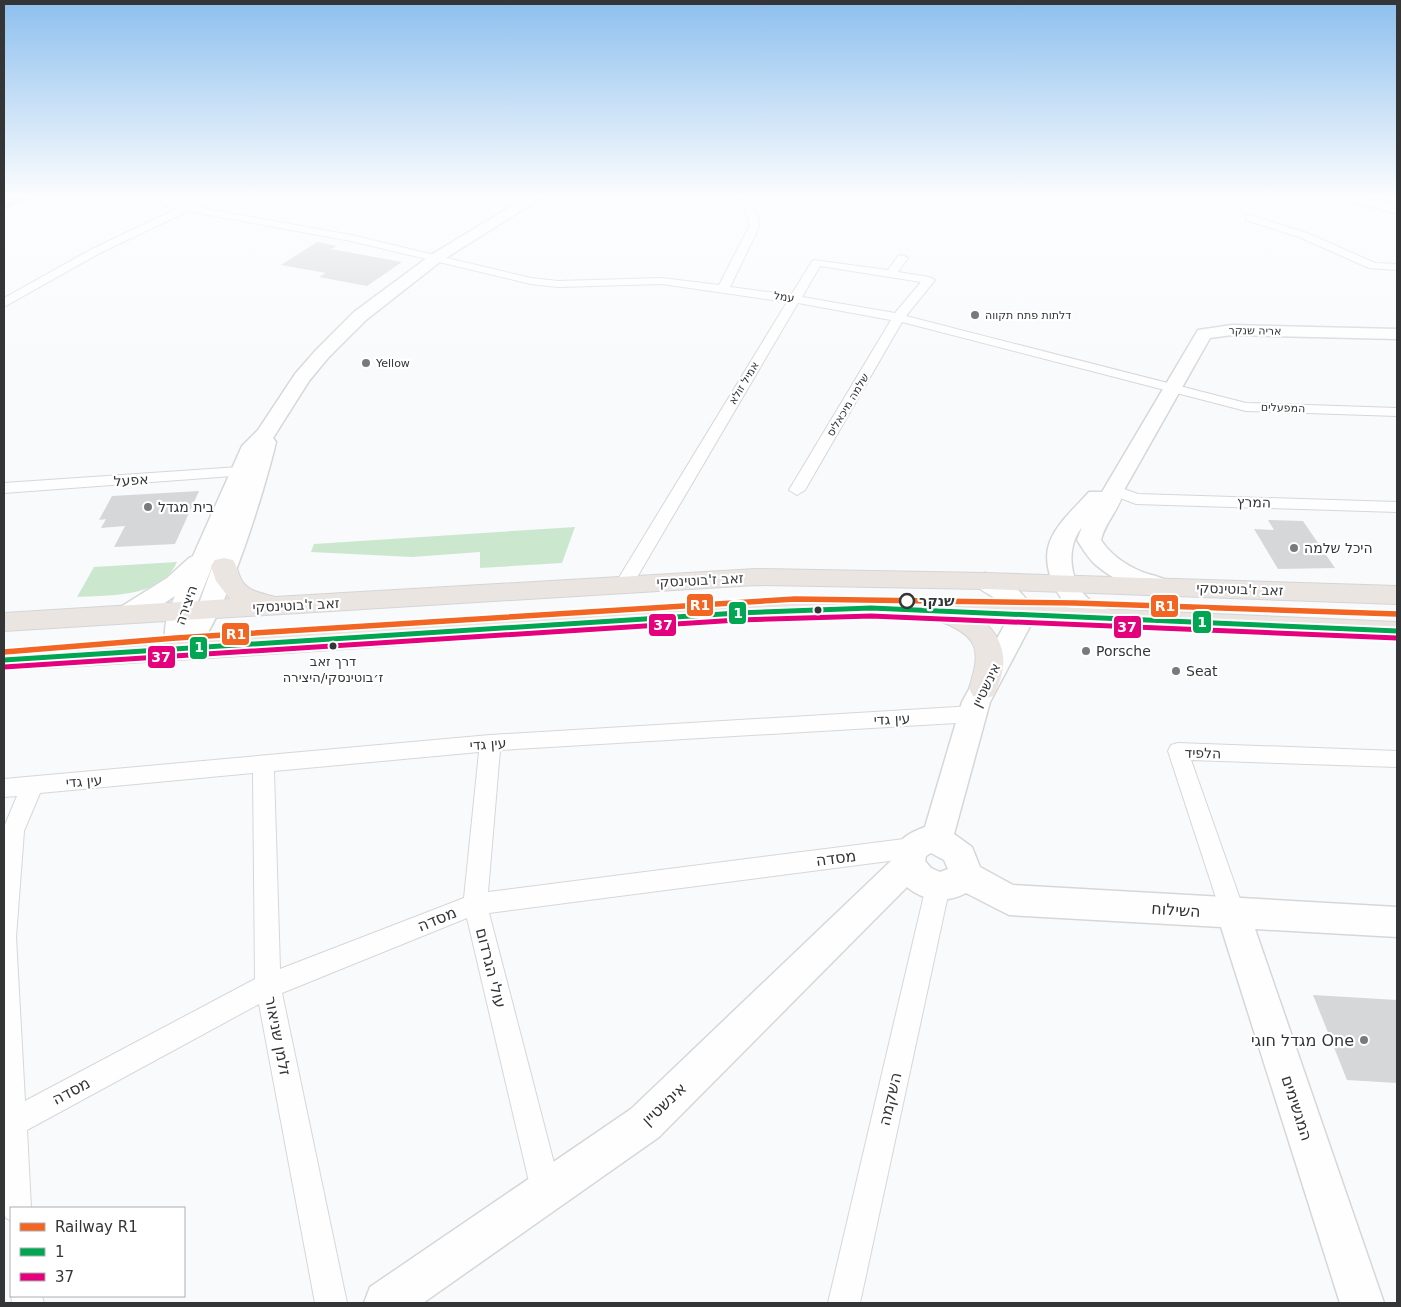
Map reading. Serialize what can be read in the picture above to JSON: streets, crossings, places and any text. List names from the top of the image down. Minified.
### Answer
{"streets":{"main road":["זאב ז'בוטינסקי"],"street":["עמל","אריה שנקר","אמיל זולא","שלמה מיכאליס","המפעלים","אפעל","המרץ","היצירה","אינשטיין","עין גדי","הלפיד","מסדה","השילוח","עולי הגרדום","זלמן שניאור","השקמה","המגשימים"]},"crossings":[["עמל","אריה שנקר"],["עמל","אמיל זולא"],["עמל","שלמה מיכאליס"],["עמל","המפעלים"],["עמל","היצירה"],["אריה שנקר","המפעלים"],["אריה שנקר","המרץ"],["אריה שנקר","זאב ז'בוטינסקי"],["אמיל זולא","זאב ז'בוטינסקי"],["אפעל","היצירה"],["זאב ז'בוטינסקי","היצירה"],["אינשטיין","עין גדי"],["אינשטיין","מסדה"],["אינשטיין","השילוח"],["אינשטיין","עולי הגרדום"],["עין גדי","עולי הגרדום"],["עין גדי","זלמן שניאור"],["הלפיד","השילוח"],["הלפיד","המגשימים"],["מסדה","השילוח"],["מסדה","עולי הגרדום"],["מסדה","זלמן שניאור"],["השילוח","המגשימים"]],"places":["דלתות פתח תקווה","Yellow","בית מגדל","היכל שלמה","שנקר","דרך זאב ז׳בוטינסקי/היצירה","Porsche","Seat","מגדל חוגי One"],"lines":["rail line R1","transit line 1","transit line 37"],"legend":["Railway R1","1","37"]}
